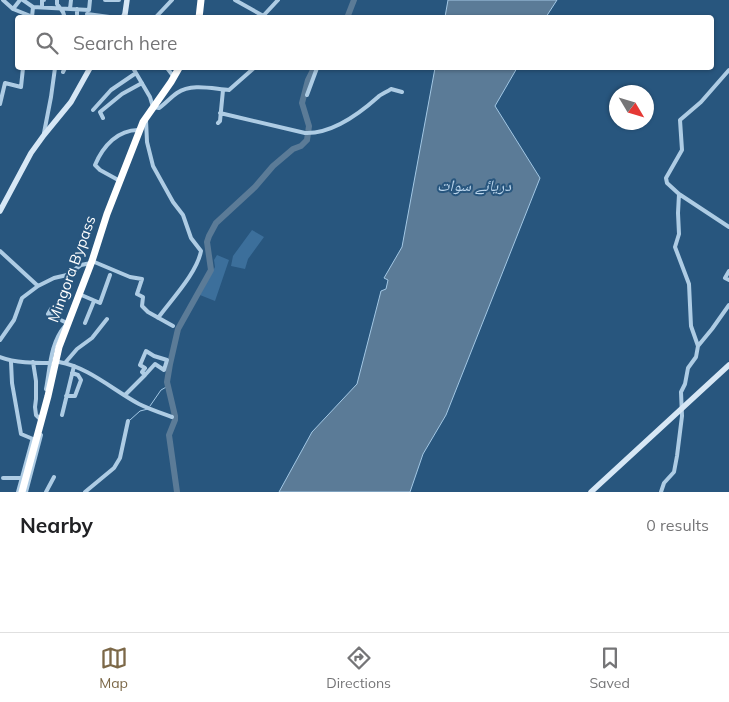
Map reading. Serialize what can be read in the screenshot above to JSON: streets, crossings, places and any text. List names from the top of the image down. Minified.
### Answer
{"streets":{"highway":["Mingora Bypass"]},"water":["دریائے سوات"],"north":"bottom right","page":{"search":"Search here","heading":["Nearby","0 results"],"nav":["Map","Directions","Saved"]}}
